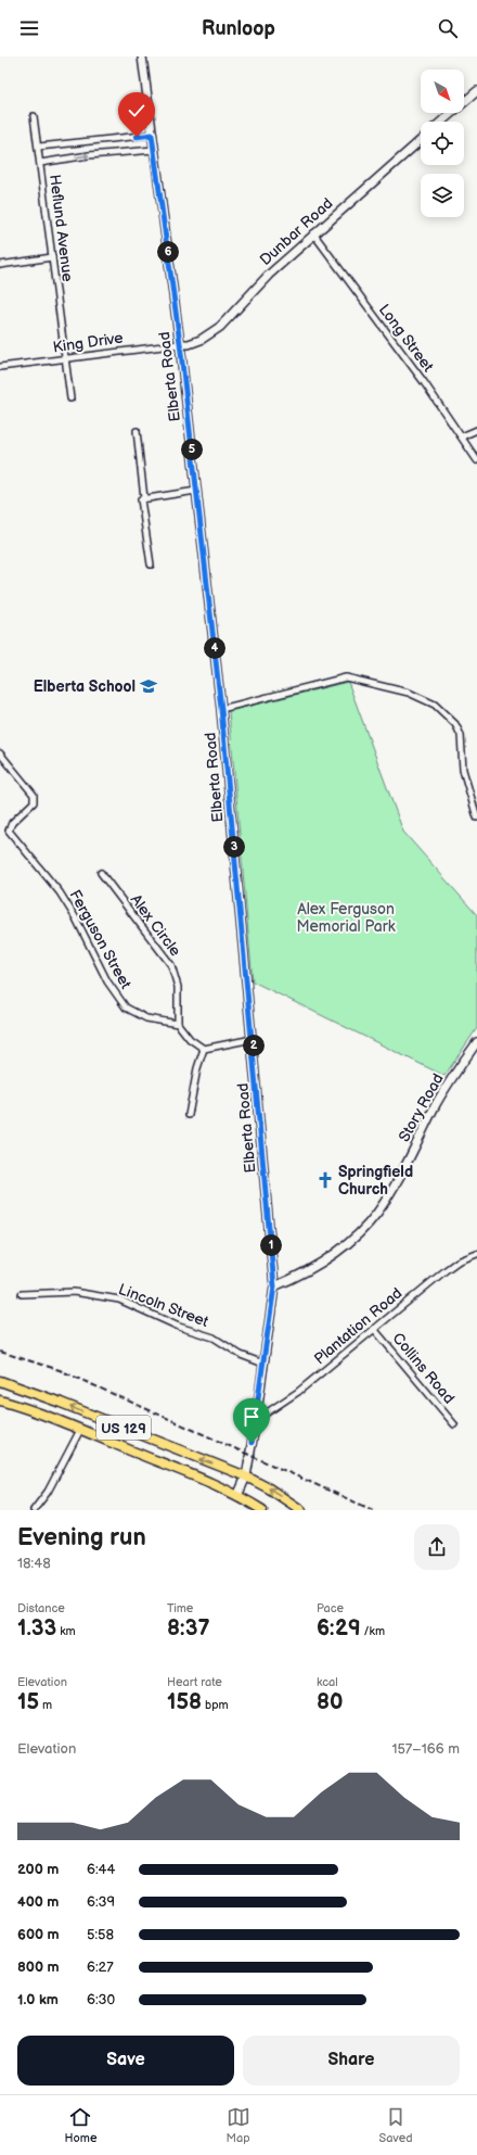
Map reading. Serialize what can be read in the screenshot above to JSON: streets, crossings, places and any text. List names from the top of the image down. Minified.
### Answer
{"streets":{"main road":["US 129"],"street":["Heflund Avenue","Dunbar Road","Long Street","King Drive","Elberta Road","Alex Circle","Ferguson Street","Story Road","Lincoln Street","Plantation Road","Collins Road"]},"crossings":[["Heflund Avenue","King Drive"],["Heflund Avenue","Elberta Road"],["Dunbar Road","Long Street"],["Dunbar Road","King Drive"],["Dunbar Road","Elberta Road"],["King Drive","Elberta Road"],["Elberta Road","Story Road"],["Elberta Road","Lincoln Street"],["Elberta Road","Plantation Road"],["Elberta Road","US 129"],["Alex Circle","Ferguson Street"],["Plantation Road","Collins Road"]],"parks":["Alex Ferguson Memorial Park"],"places":{"school or university":["Elberta School"],"church":["Springfield Church"]},"north":"bottom right","page":{"header":"Runloop","pins":["6","5","4","3","2","1"],"heading":["Evening run","18:48"],"stats":[["Distance","1.33 km"],["Time","8:37"],["Pace","6:29 /km"],["Elevation","15 m"],["Heart rate","158 bpm"],["kcal","80"]],"chart":["Elevation","157–166 m"],"list":[{"name":"200 m","note":"6:44"},{"name":"400 m","note":"6:39"},{"name":"600 m","note":"5:58"},{"name":"800 m","note":"6:27"},{"name":"1.0 km","note":"6:30"}],"buttons":["Save","Share"],"tabs":["Home","Map","Saved"]}}
